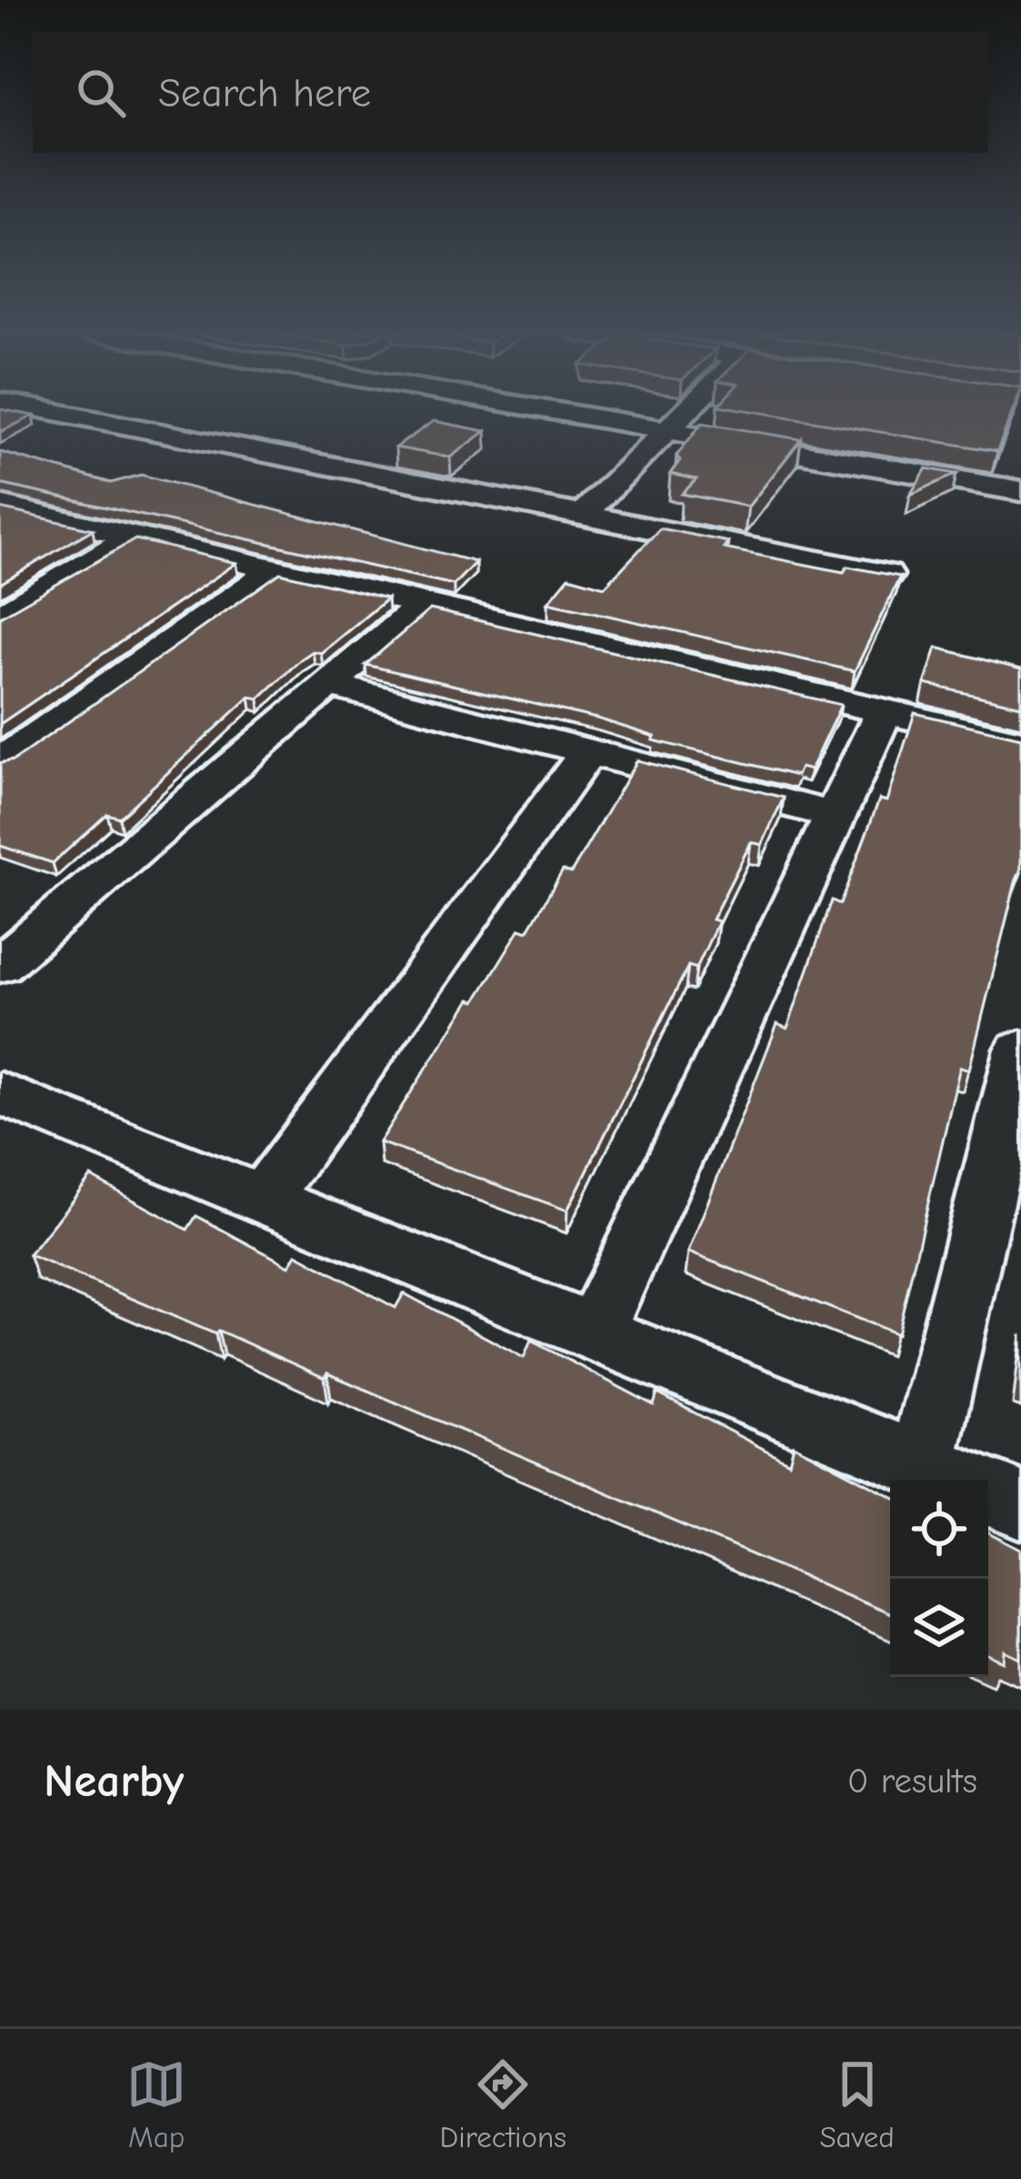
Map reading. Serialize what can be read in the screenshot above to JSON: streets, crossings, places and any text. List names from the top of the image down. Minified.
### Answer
{"page":{"search":"Search here","heading":["Nearby","0 results"],"nav":["Map","Directions","Saved"]}}
